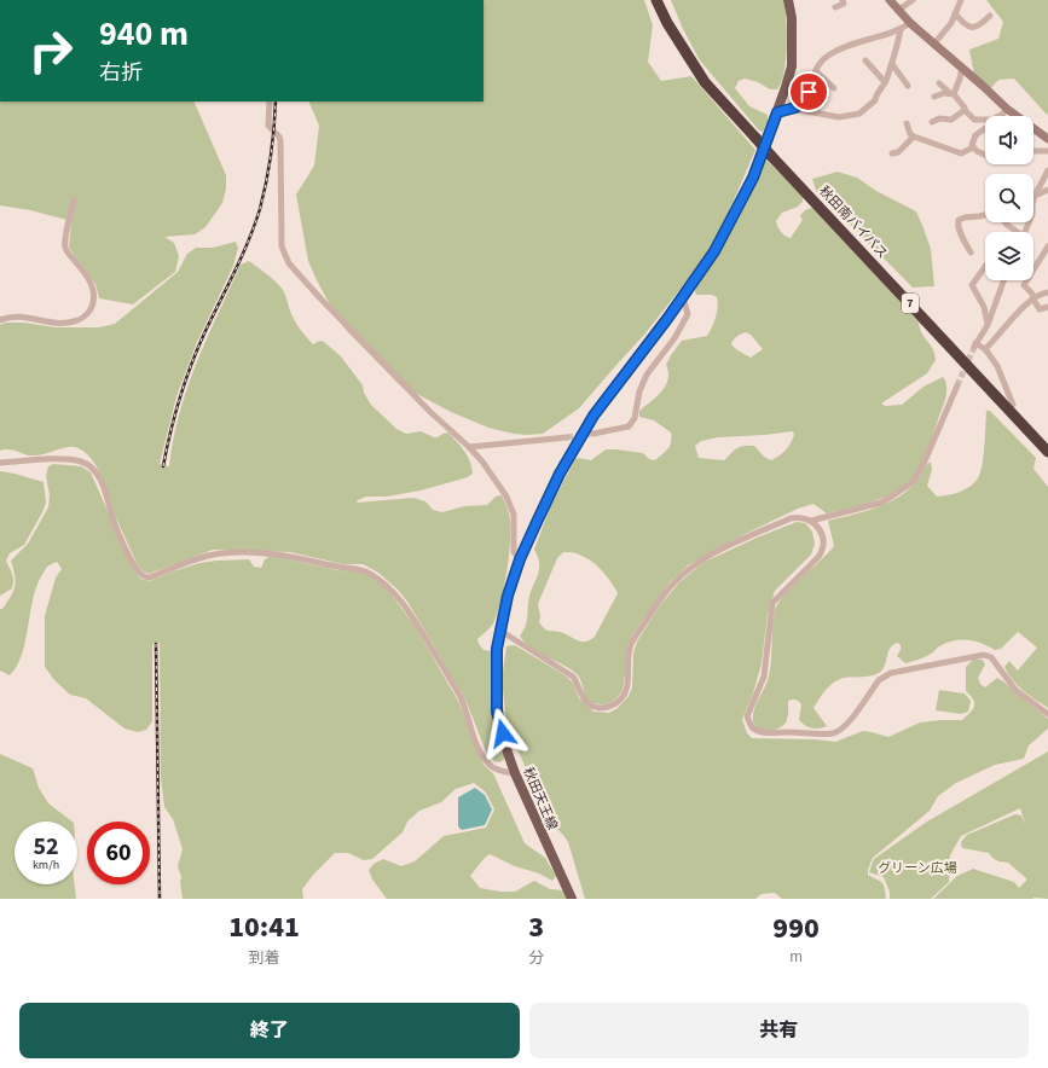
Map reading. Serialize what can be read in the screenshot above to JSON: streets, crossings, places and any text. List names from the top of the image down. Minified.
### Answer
{"streets":{"highway":["秋田南バイパス","7"],"main road":["秋田天王線"]},"parks":["グリーン広場"],"page":{"turn":["940 m","右折"],"speed":"52 km/h","limit":"60","eta":["10:41","到着","3","分","990","m"],"buttons":["終了","共有"]}}
